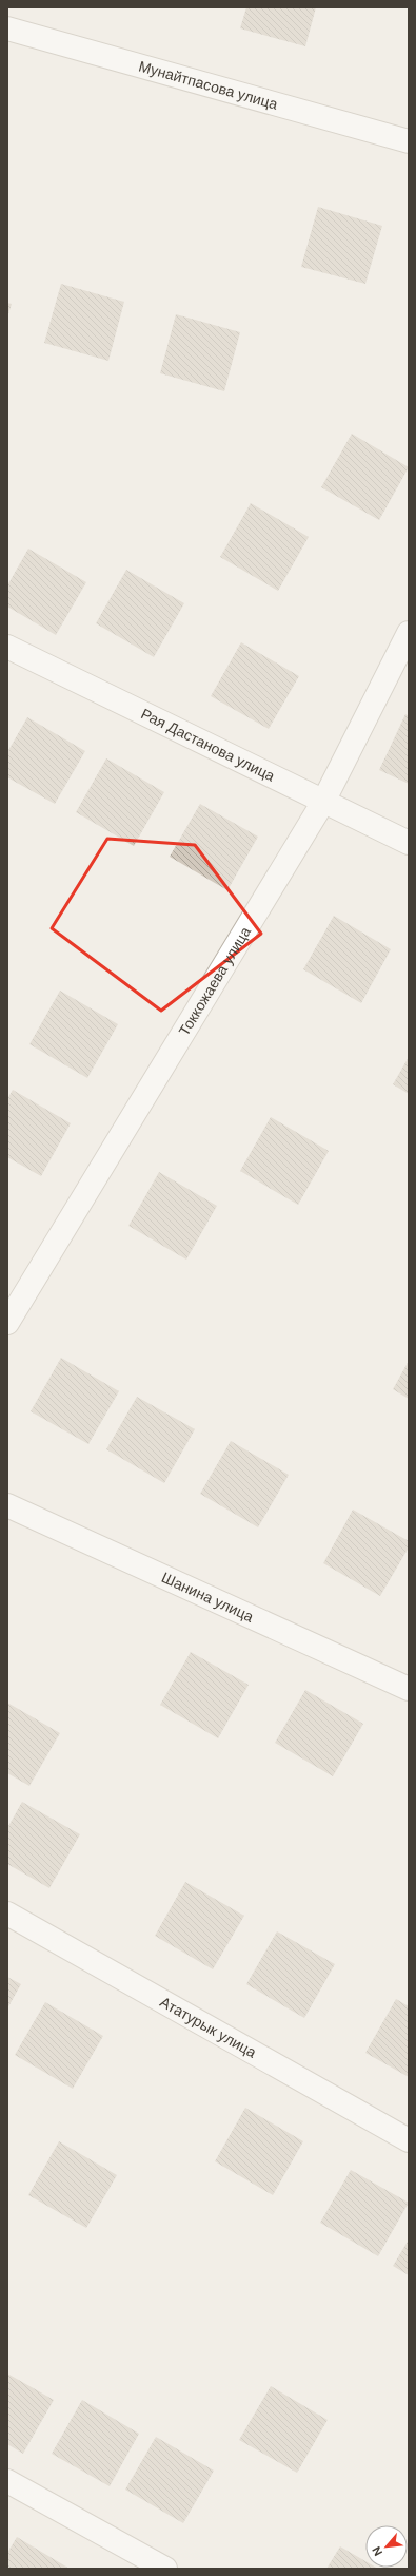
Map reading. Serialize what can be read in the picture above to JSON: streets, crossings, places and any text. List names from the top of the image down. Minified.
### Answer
{"streets":{"street":["Мунайтпасова улица","Рая Дастанова улица","Токкожаева улица","Шанина улица","Ататурык улица"]},"crossings":[["Рая Дастанова улица","Токкожаева улица"]],"north":"bottom left"}
